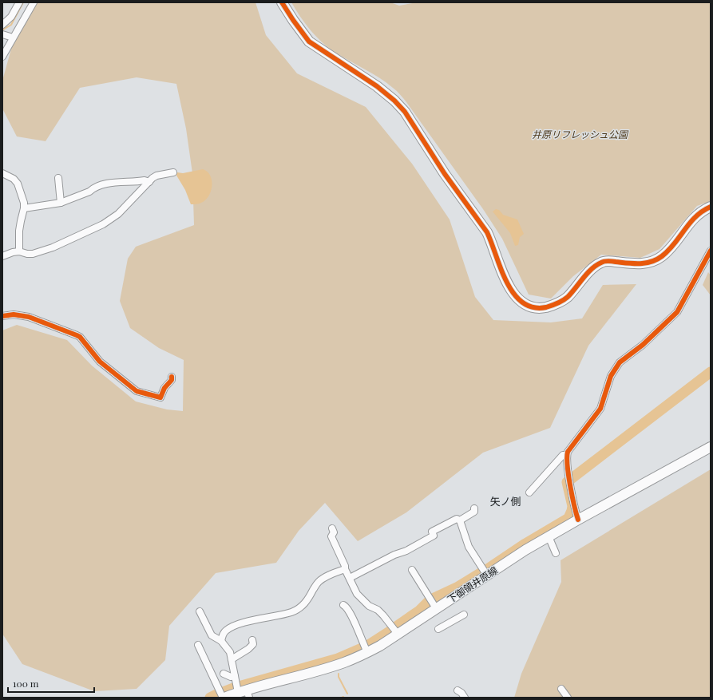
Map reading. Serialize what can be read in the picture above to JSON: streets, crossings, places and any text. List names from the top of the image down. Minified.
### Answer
{"streets":{"street":["下御領井原線"]},"districts":["矢ノ側"],"parks":["井原リフレッシュ公園"],"scale_bar":"100 m"}
